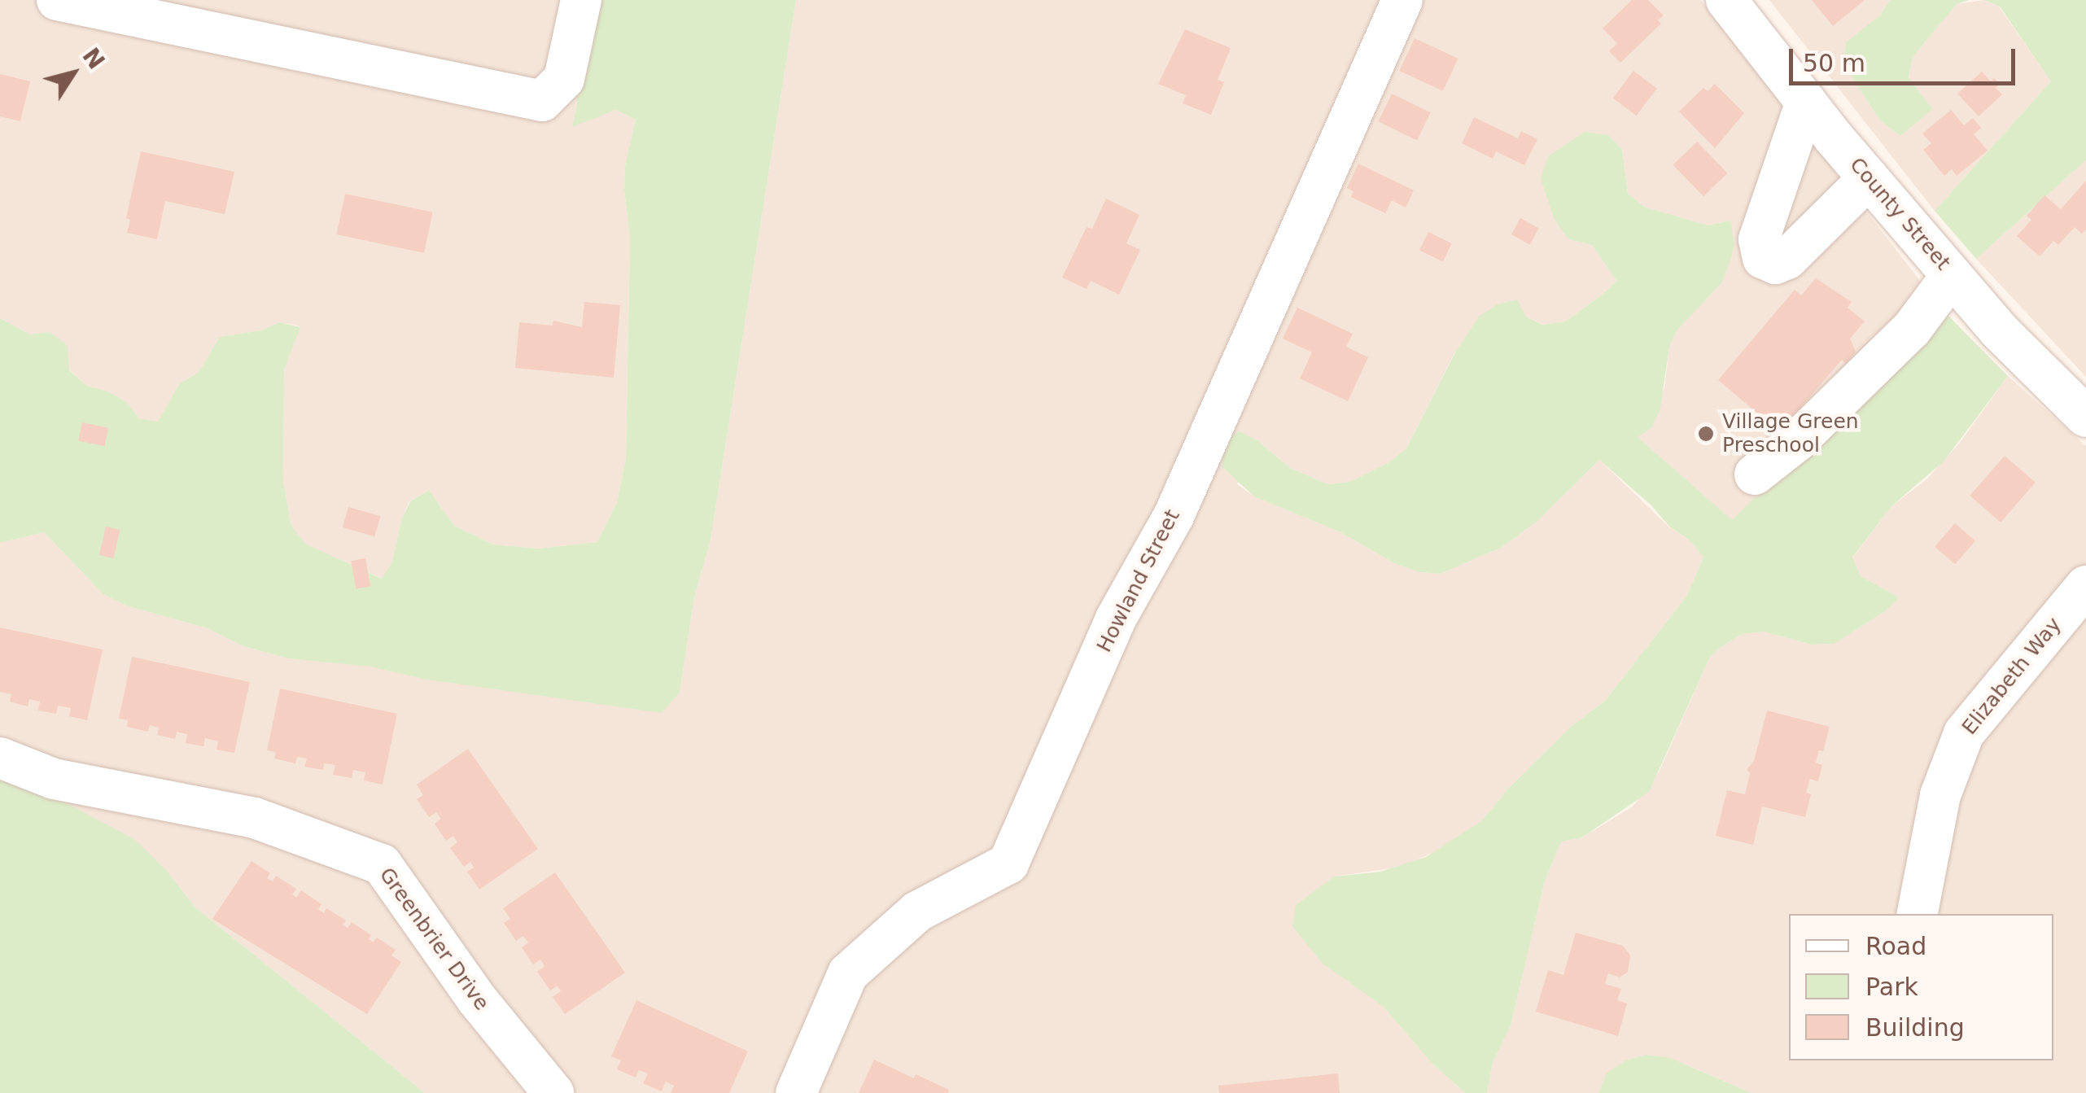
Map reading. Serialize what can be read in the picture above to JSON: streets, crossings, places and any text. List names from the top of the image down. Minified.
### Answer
{"streets":{"street":["County Street","Howland Street","Elizabeth Way","Greenbrier Drive"]},"places":["Village Green Preschool"],"legend":["Road","Park","Building"],"scale_bar":"50 m","north":"top right"}
